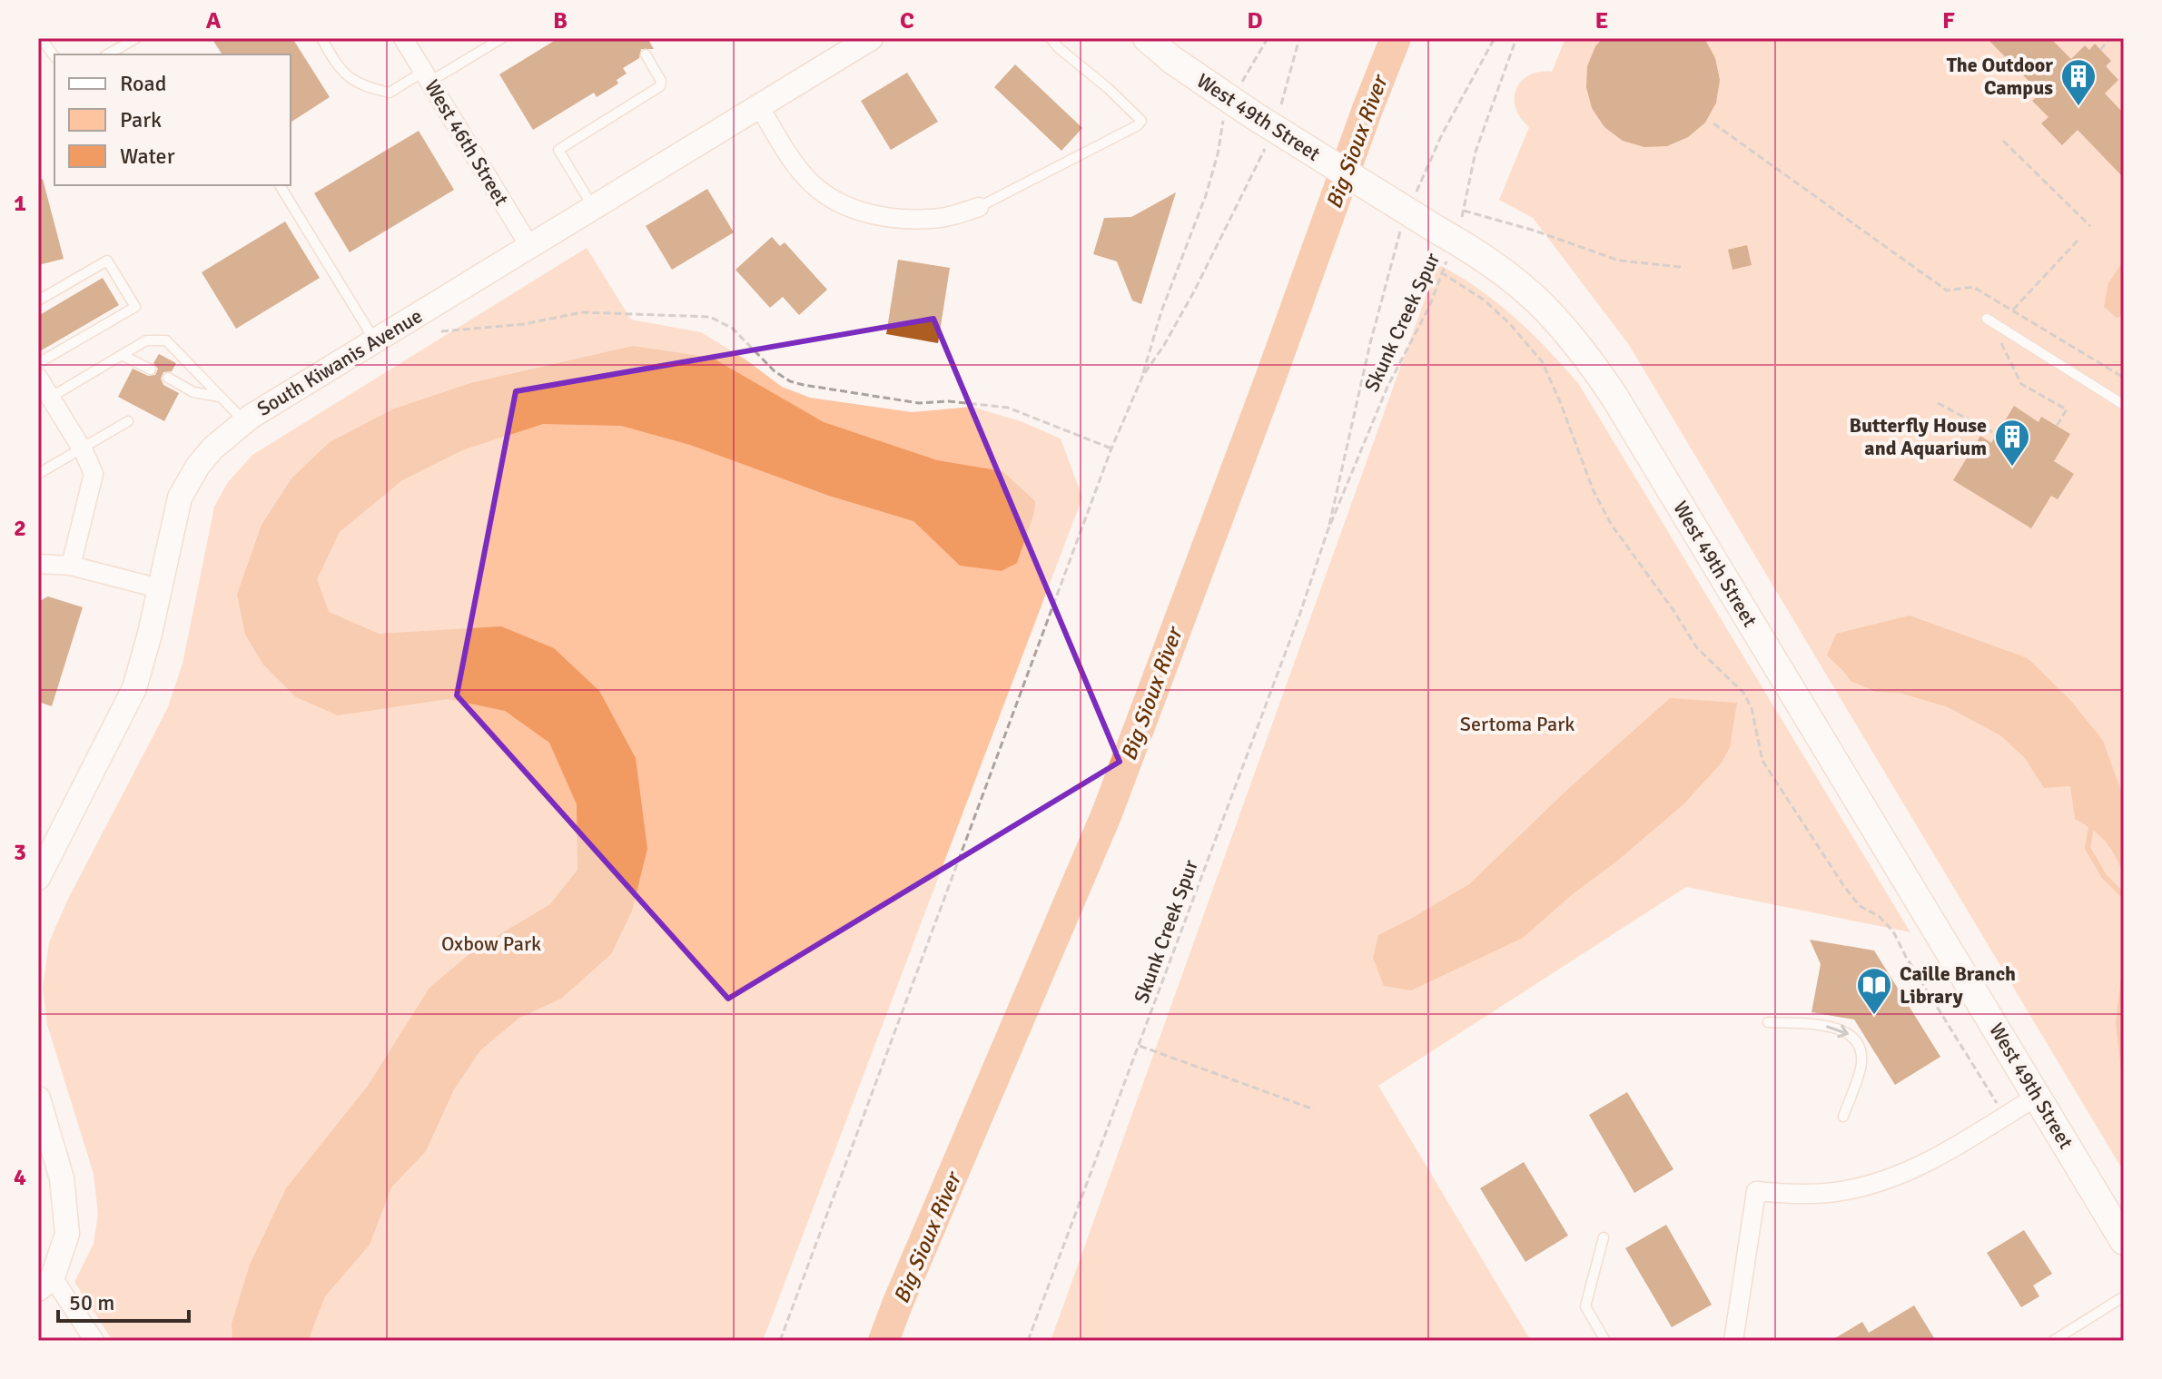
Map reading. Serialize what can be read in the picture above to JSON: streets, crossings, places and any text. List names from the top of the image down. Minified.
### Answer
{"streets":{"main road":["West 49th Street"],"street":["West 46th Street","South Kiwanis Avenue"],"path":["Skunk Creek Spur"]},"crossings":[["West 49th Street","Skunk Creek Spur"],["West 46th Street","South Kiwanis Avenue"]],"water":["Big Sioux River"],"parks":["Sertoma Park","Oxbow Park"],"places":{"building":["The Outdoor Campus","Butterfly House and Aquarium"],"library":["Caille Branch Library"]},"legend":["Road","Park","Water"],"scale_bar":"50 m","grid":{"columns":["A","B","C","D","E","F"],"rows":["1","2","3","4"]}}
